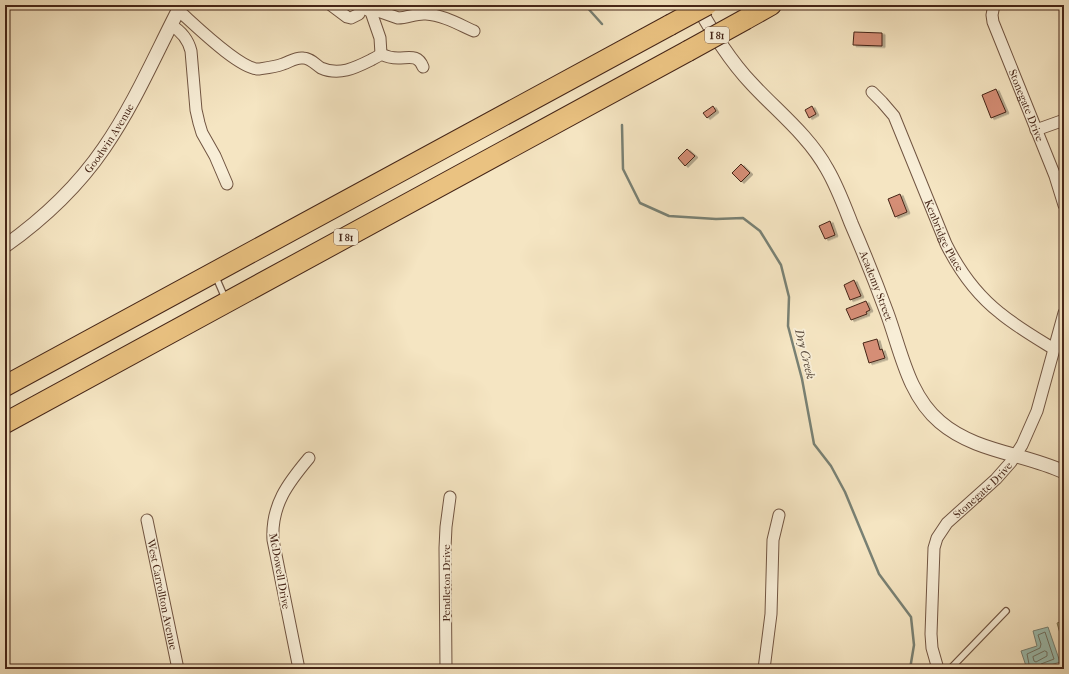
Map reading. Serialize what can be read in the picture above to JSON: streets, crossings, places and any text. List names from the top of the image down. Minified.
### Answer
{"streets":{"highway":["I 81"],"street":["Stonegate Drive","Goodwin Avenue","Kenbridge Place","Academy Street","McDowell Drive","Pendleton Drive","West Carrollton Avenue"]},"crossings":[["Stonegate Drive","Kenbridge Place"],["Stonegate Drive","Academy Street"]],"water":["Dry Creek"]}
